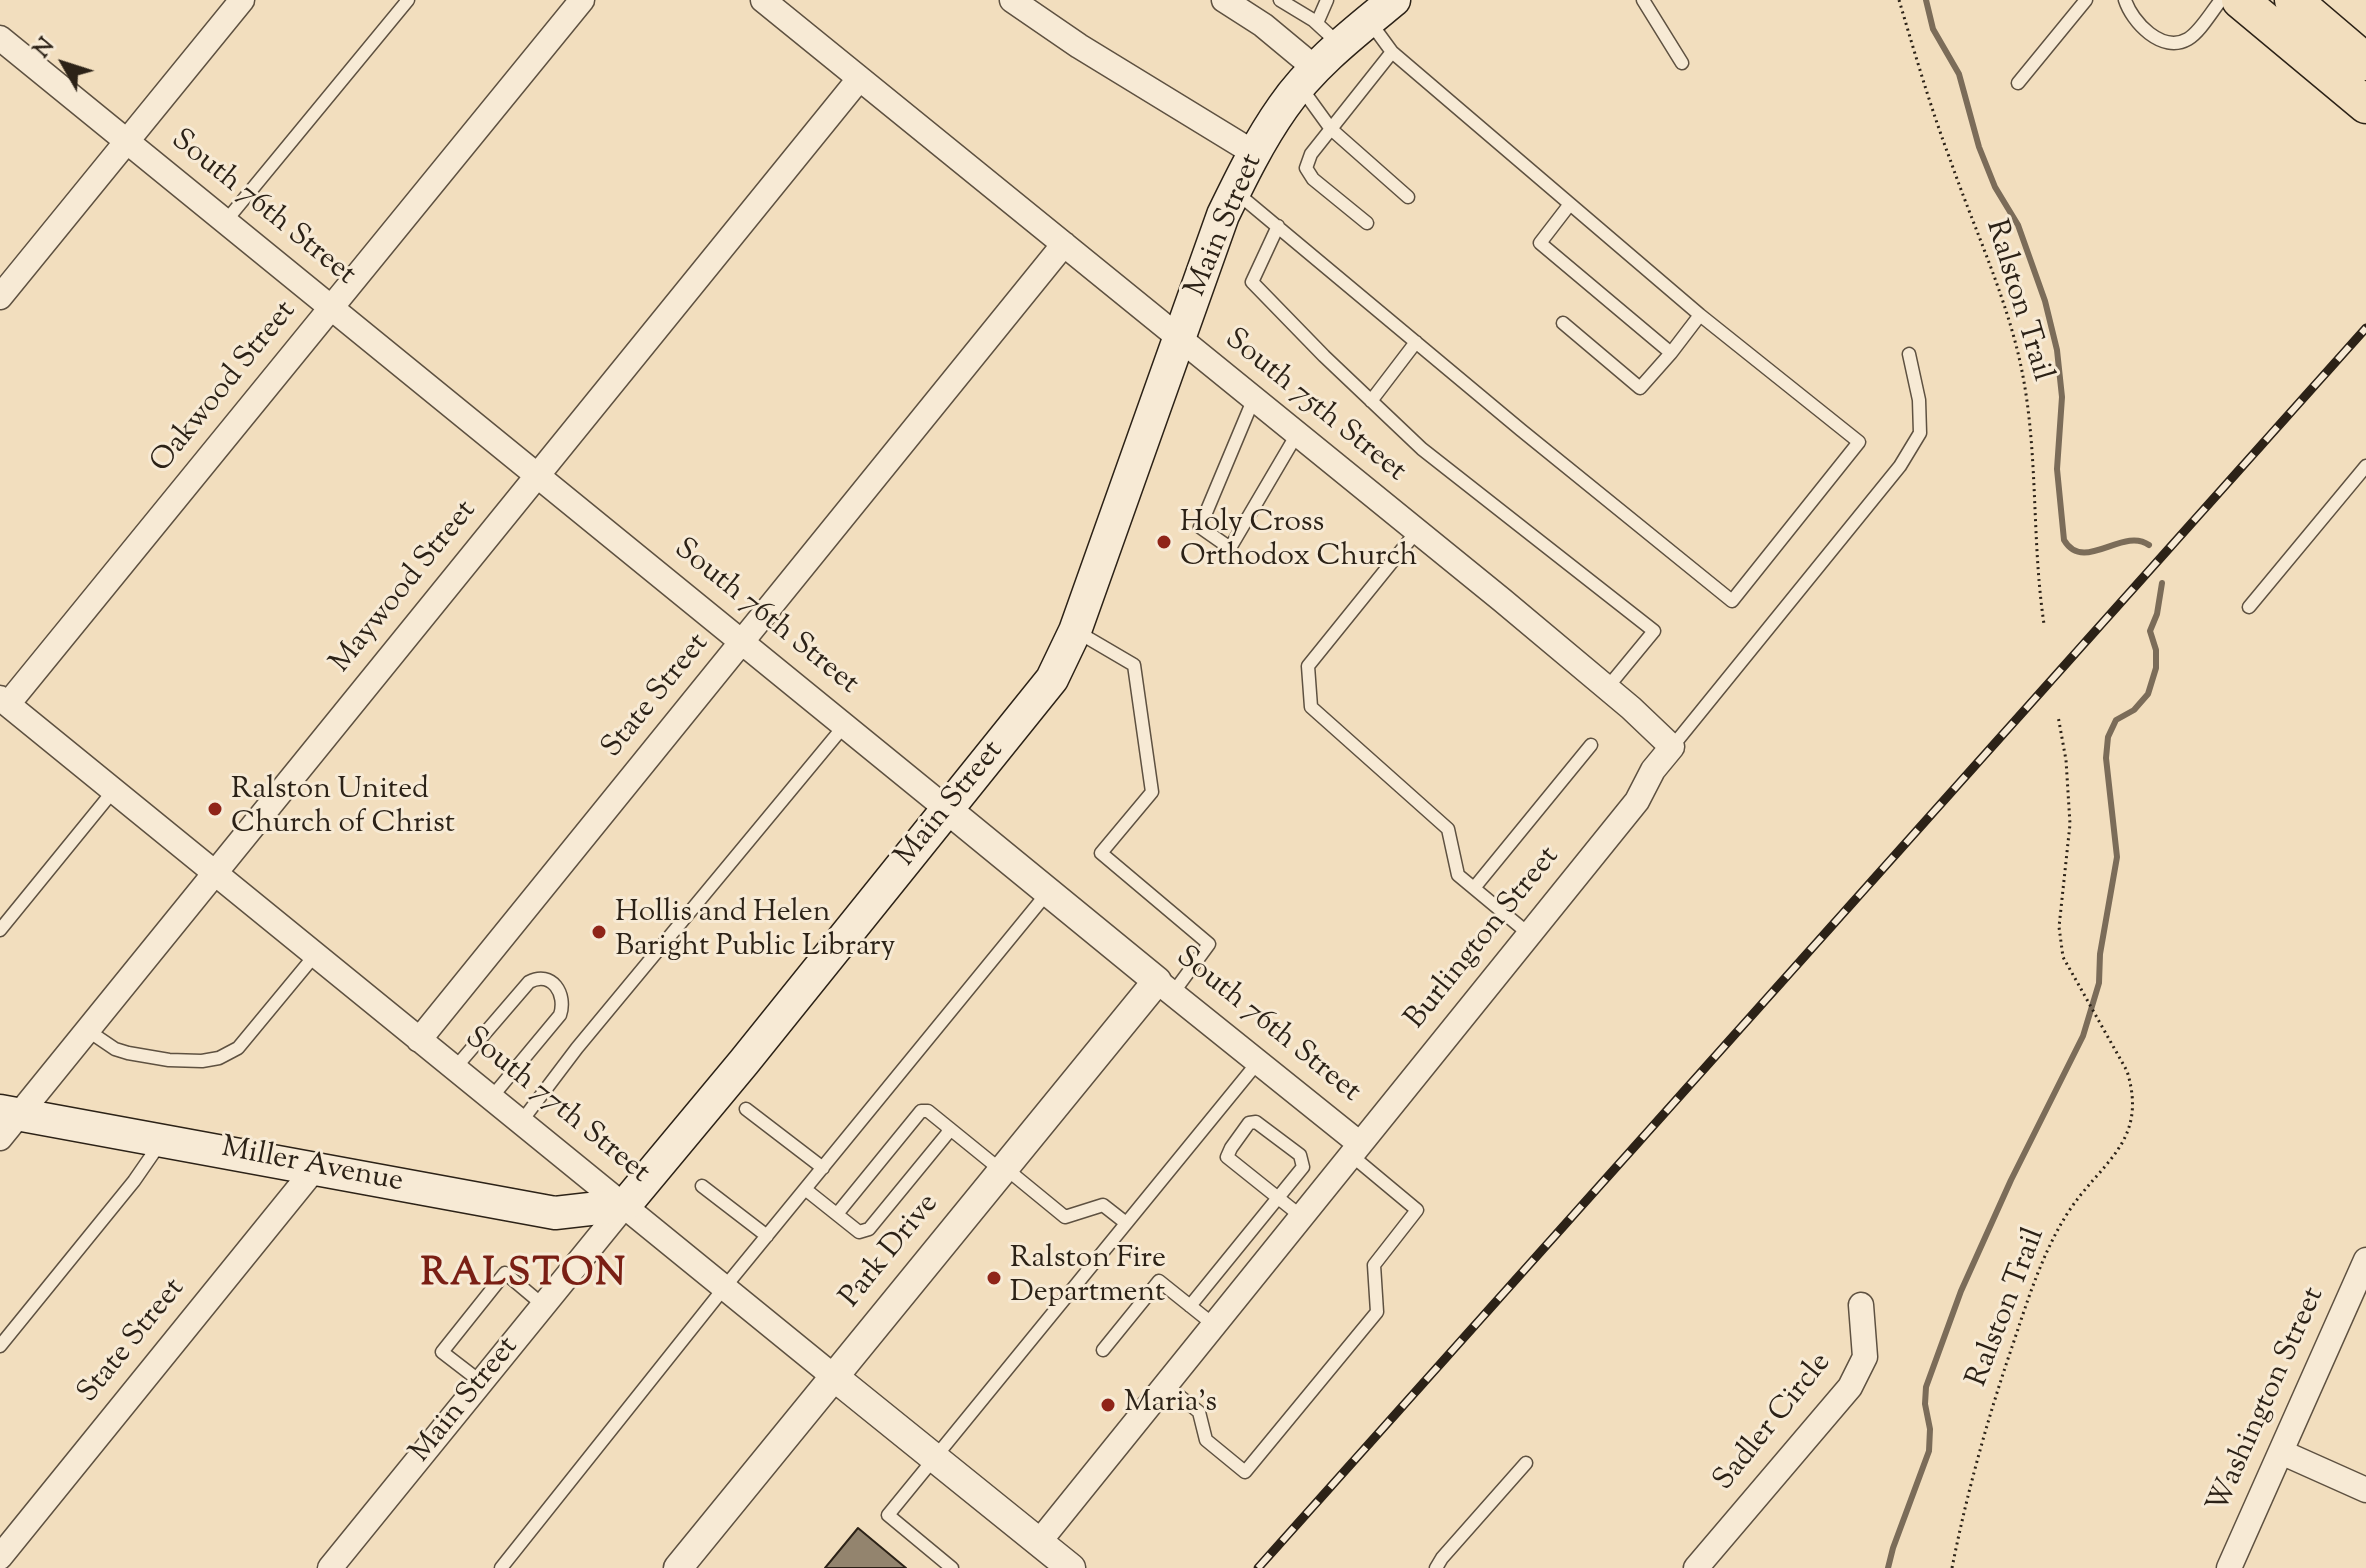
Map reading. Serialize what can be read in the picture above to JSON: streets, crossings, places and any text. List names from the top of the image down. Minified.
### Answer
{"streets":{"main road":["Main Street","Miller Avenue"],"street":["South 76th Street","Oakwood Street","South 75th Street","Maywood Street","State Street","Burlington Street","South 77th Street","Park Drive","Washington Street","Sadler Circle"],"path":["Ralston Trail"]},"crossings":[["South 76th Street","Main Street"],["South 76th Street","Oakwood Street"],["South 76th Street","Maywood Street"],["South 76th Street","State Street"],["South 76th Street","Burlington Street"],["South 76th Street","Park Drive"],["Main Street","South 75th Street"],["Main Street","South 77th Street"],["Main Street","Miller Avenue"],["Oakwood Street","South 77th Street"],["South 75th Street","Maywood Street"],["South 75th Street","State Street"],["South 75th Street","Burlington Street"],["Maywood Street","South 77th Street"],["Maywood Street","Miller Avenue"],["State Street","South 77th Street"],["State Street","Miller Avenue"],["Burlington Street","South 77th Street"],["South 77th Street","Miller Avenue"],["South 77th Street","Park Drive"]],"districts":["RALSTON"],"places":["Holy Cross Orthodox Church","Ralston United Church of Christ","Hollis and Helen Baright Public Library","Ralston Fire Department","Maria's"],"north":"top left"}
